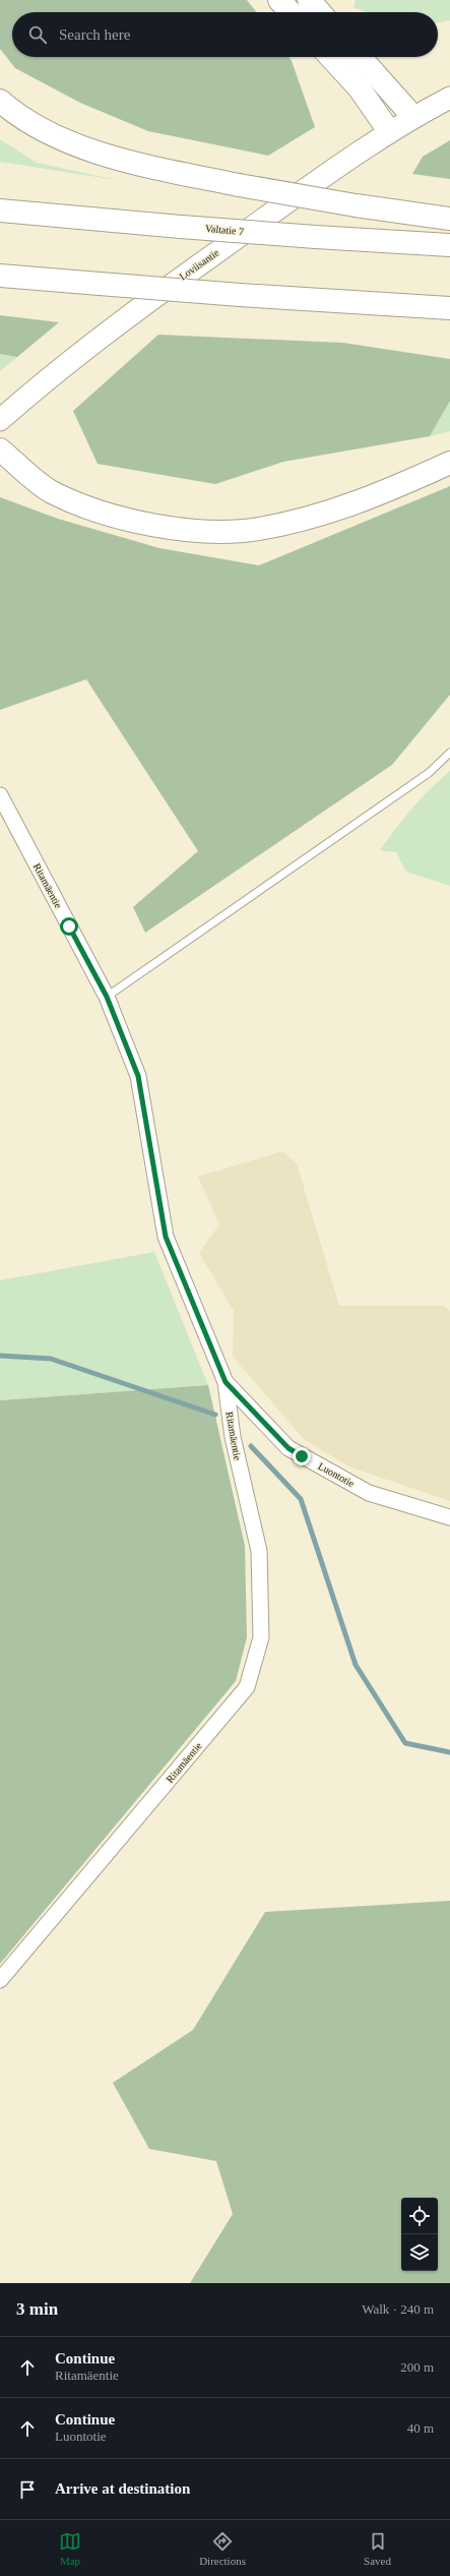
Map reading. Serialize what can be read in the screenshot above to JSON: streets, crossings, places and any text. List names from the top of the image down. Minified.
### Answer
{"streets":{"highway":["Valtatie 7"],"main road":["Loviisantie"],"street":["Ritamäentie","Luontotie"]},"crossings":[["Ritamäentie","Luontotie"]],"page":{"search":"Search here","heading":["3 min","Walk · 240 m"],"list":[["Continue","Ritamäentie","200 m"],["Continue","Luontotie","40 m"],"Arrive at destination"],"nav":["Map","Directions","Saved"]}}
